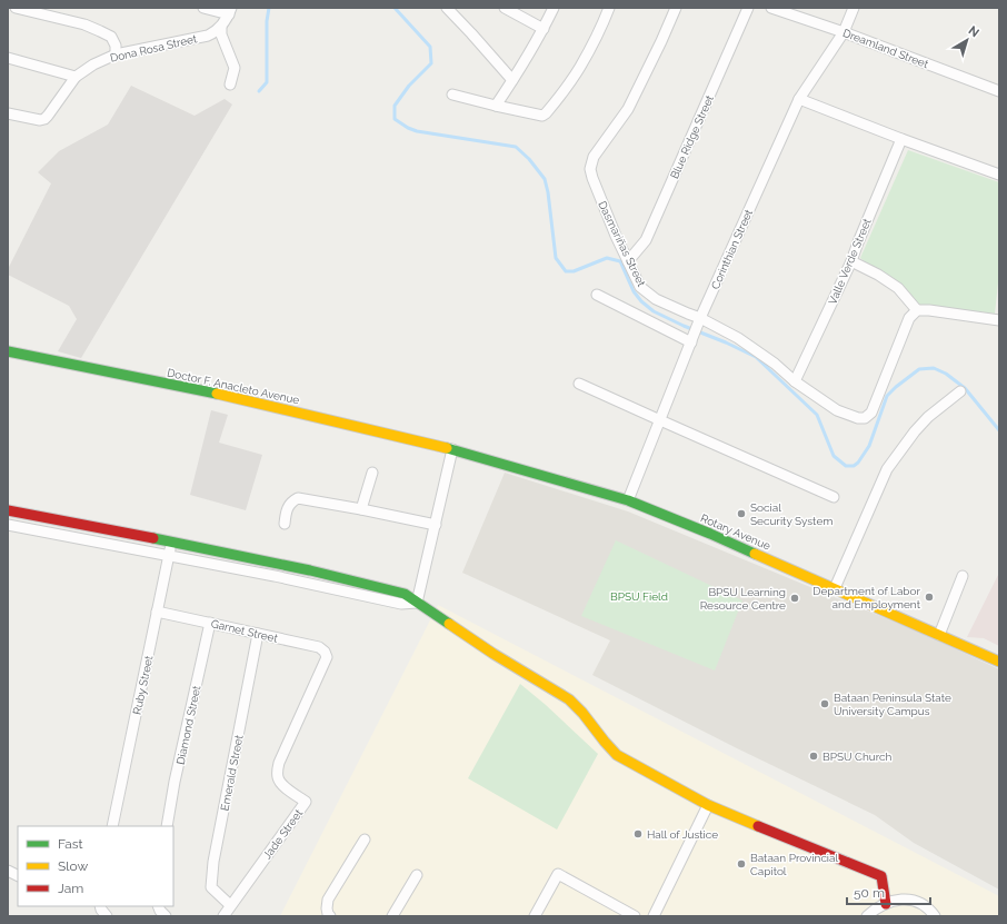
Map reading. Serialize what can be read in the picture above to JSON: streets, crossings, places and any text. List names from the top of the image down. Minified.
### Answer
{"streets":{"main road":["Doctor F. Anacleto Avenue","Rotary Avenue"],"street":["Dona Rosa Street","Dreamland Street","Blue Ridge Street","Dasmariñas Street","Corinthian Street","Valle Verde Street","Garnet Street","Ruby Street","Diamond Street","Emerald Street","Jade Street"]},"crossings":[["Dreamland Street","Corinthian Street"],["Blue Ridge Street","Dasmariñas Street"],["Dasmariñas Street","Corinthian Street"],["Dasmariñas Street","Valle Verde Street"],["Corinthian Street","Rotary Avenue"],["Doctor F. Anacleto Avenue","Rotary Avenue"],["Garnet Street","Ruby Street"],["Garnet Street","Diamond Street"],["Garnet Street","Emerald Street"],["Garnet Street","Jade Street"],["Emerald Street","Jade Street"]],"parks":["BPSU Field"],"places":["Social Security System","Department of Labor and Employment","BPSU Learning Resource Centre","Bataan Peninsula State University Campus","BPSU Church","Hall of Justice","Bataan Provincial Capitol"],"legend":["Fast","Slow","Jam"],"scale_bar":"50 m","north":"top right"}
